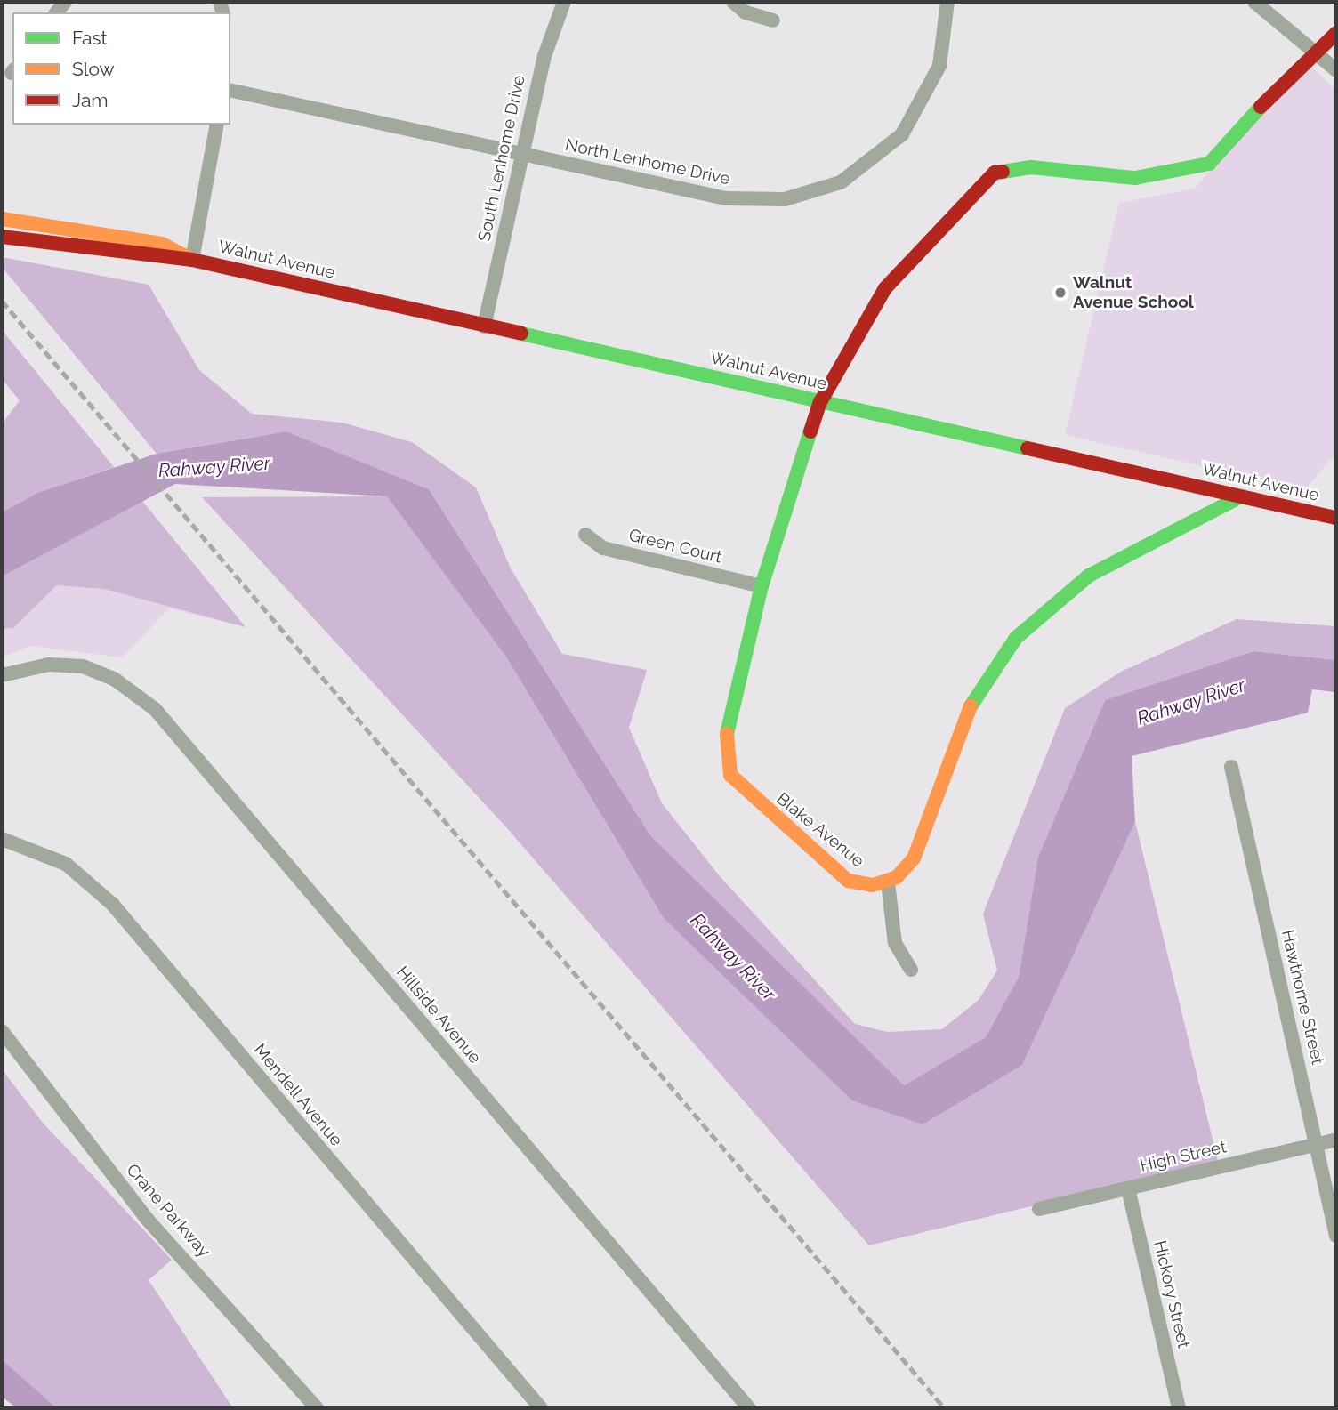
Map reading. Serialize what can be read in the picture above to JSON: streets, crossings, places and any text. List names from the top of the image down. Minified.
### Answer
{"streets":{"street":["South Lenhome Drive","North Lenhome Drive","Walnut Avenue","Green Court","Blake Avenue","Hawthorne Street","Hillside Avenue","Mendell Avenue","High Street","Crane Parkway","Hickory Street"]},"crossings":[["South Lenhome Drive","North Lenhome Drive"],["South Lenhome Drive","Walnut Avenue"],["Walnut Avenue","Blake Avenue"],["Green Court","Blake Avenue"],["Hawthorne Street","High Street"],["High Street","Hickory Street"]],"water":["Rahway River"],"places":["Walnut Avenue School"],"legend":["Fast","Slow","Jam"]}
